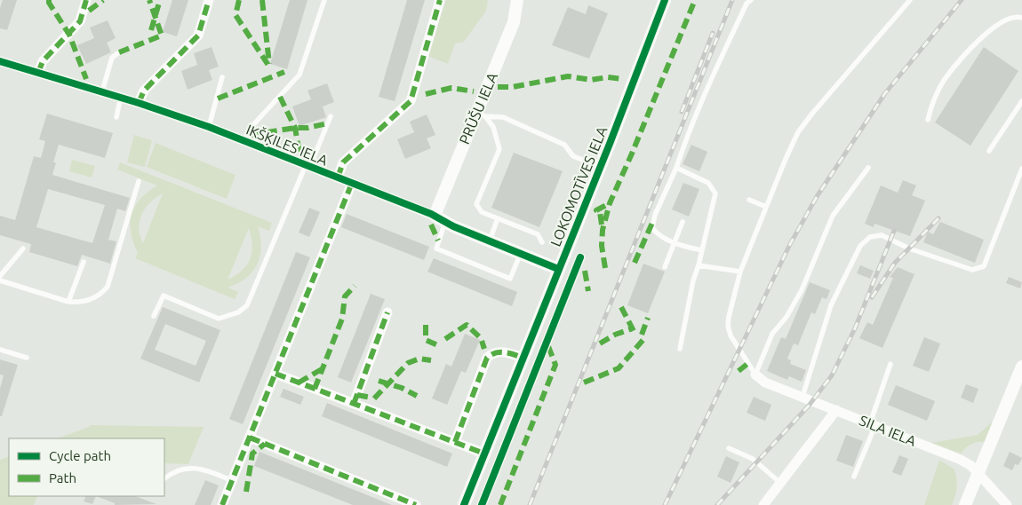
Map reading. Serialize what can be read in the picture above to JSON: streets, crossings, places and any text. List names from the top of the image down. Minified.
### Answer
{"streets":{"street":["PRŪŠU IELA","IKŠĶILES IELA","LOKOMOTĪVES IELA","SILA IELA"]},"crossings":[["PRŪŠU IELA","IKŠĶILES IELA"],["IKŠĶILES IELA","LOKOMOTĪVES IELA"]],"legend":["Cycle path","Path"]}
